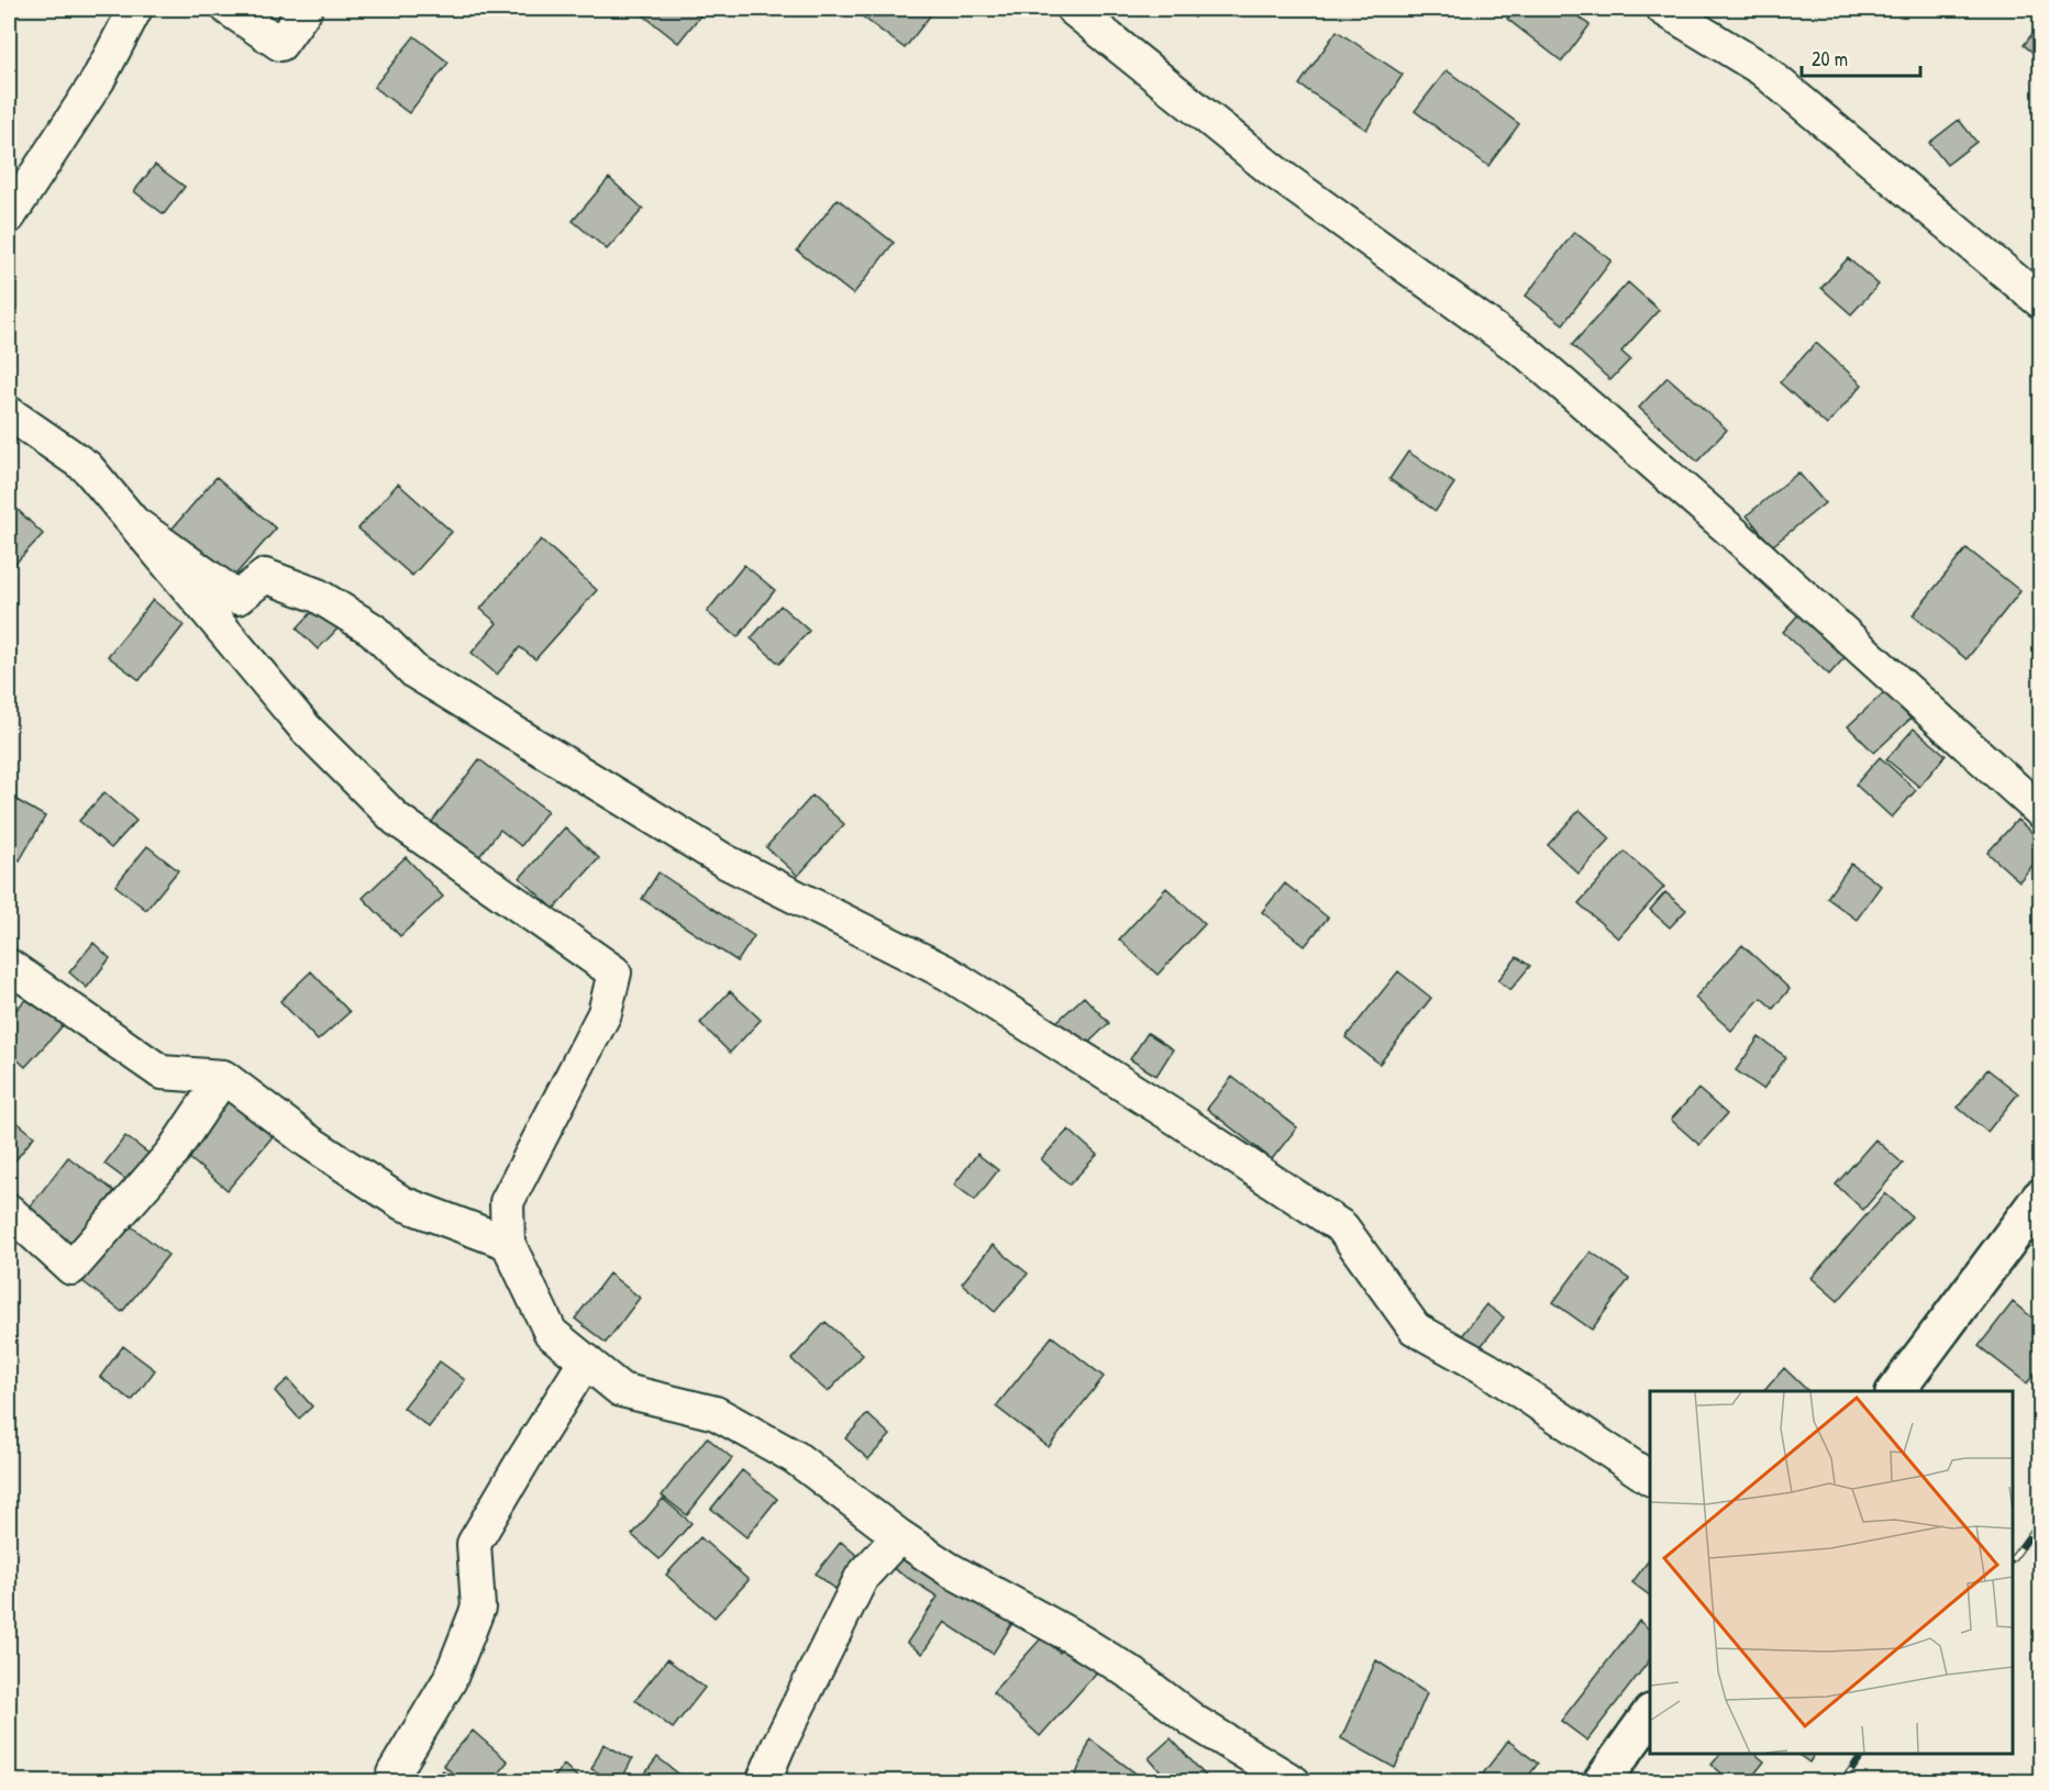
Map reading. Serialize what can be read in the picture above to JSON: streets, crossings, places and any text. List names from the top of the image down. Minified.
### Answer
{"scale_bar":"20 m"}
